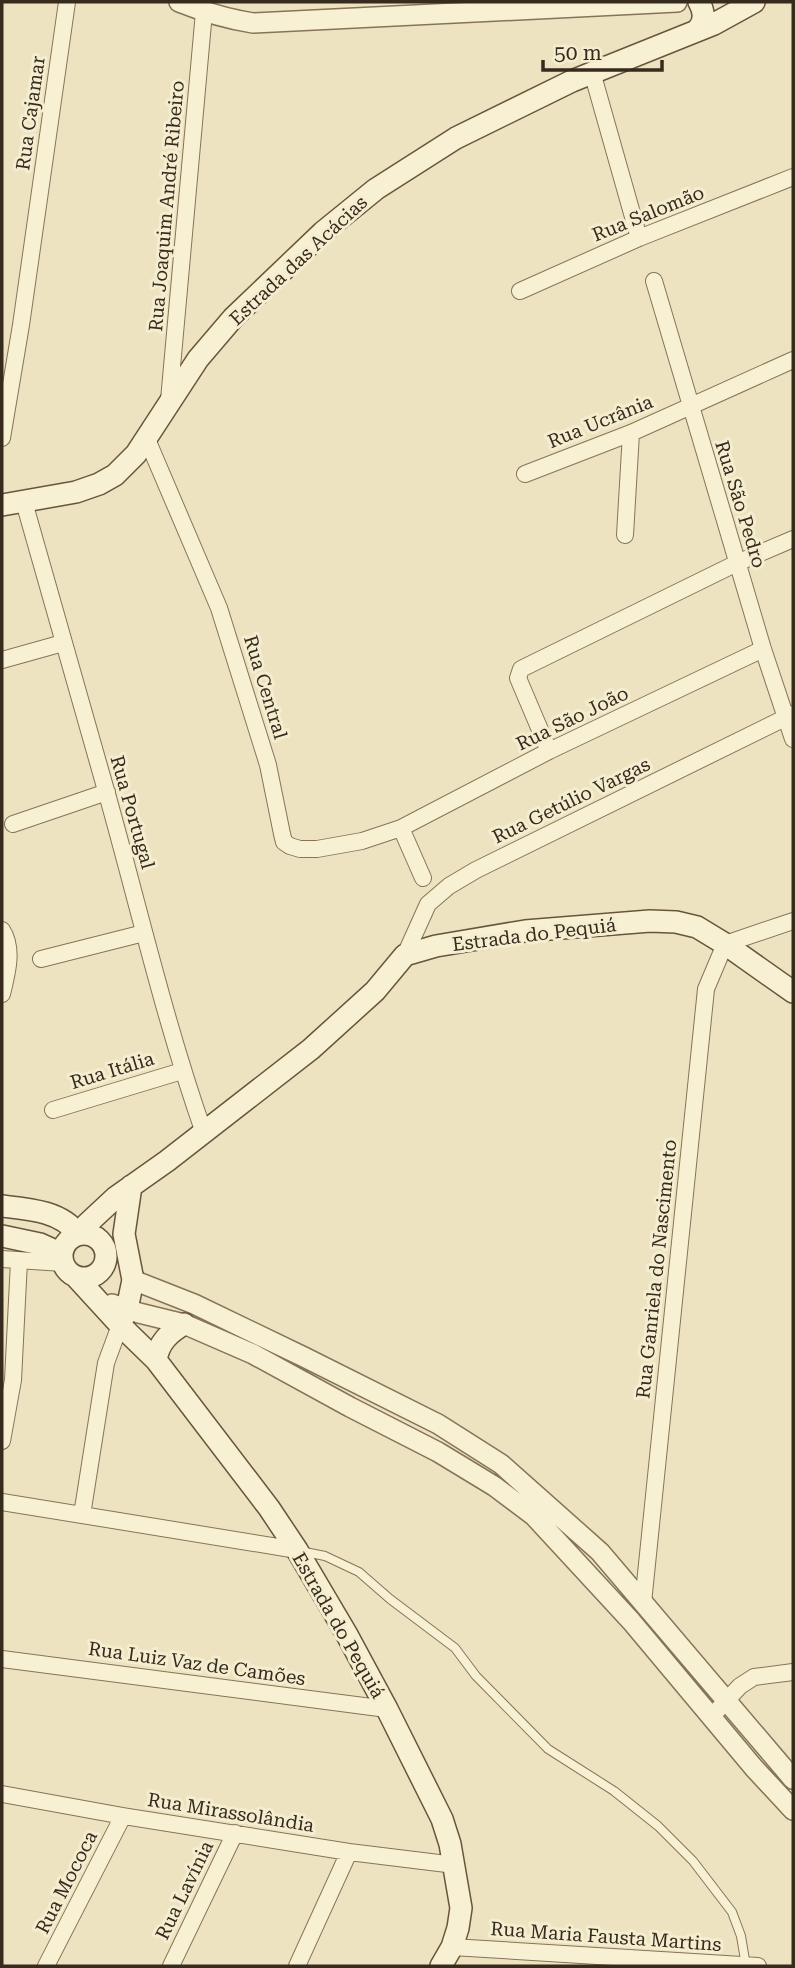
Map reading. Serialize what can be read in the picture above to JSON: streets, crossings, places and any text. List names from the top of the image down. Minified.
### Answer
{"streets":{"main road":["Estrada das Acácias","Estrada do Pequiá"],"street":["Rua Cajamar","Rua Joaquim André Ribeiro","Rua Salomão","Rua Ucrânia","Rua São Pedro","Rua Central","Rua São João","Rua Getúlio Vargas","Rua Portugal","Rua Itália","Rua Ganriela do Nascimento","Rua Luiz Vaz de Camões","Rua Mirassolândia","Rua Mococa","Rua Lavínia","Rua Maria Fausta Martins"]},"crossings":[["Rua Joaquim André Ribeiro","Estrada das Acácias"],["Estrada das Acácias","Rua Central"],["Estrada das Acácias","Rua Portugal"],["Rua Ucrânia","Rua São Pedro"],["Rua São Pedro","Rua São João"],["Rua São Pedro","Rua Getúlio Vargas"],["Rua Central","Rua São João"],["Rua Getúlio Vargas","Estrada do Pequiá"],["Rua Portugal","Rua Itália"],["Estrada do Pequiá","Rua Ganriela do Nascimento"],["Estrada do Pequiá","Rua Luiz Vaz de Camões"],["Estrada do Pequiá","Rua Mirassolândia"],["Estrada do Pequiá","Rua Maria Fausta Martins"],["Rua Mirassolândia","Rua Mococa"],["Rua Mirassolândia","Rua Lavínia"]],"scale_bar":"50 m"}
